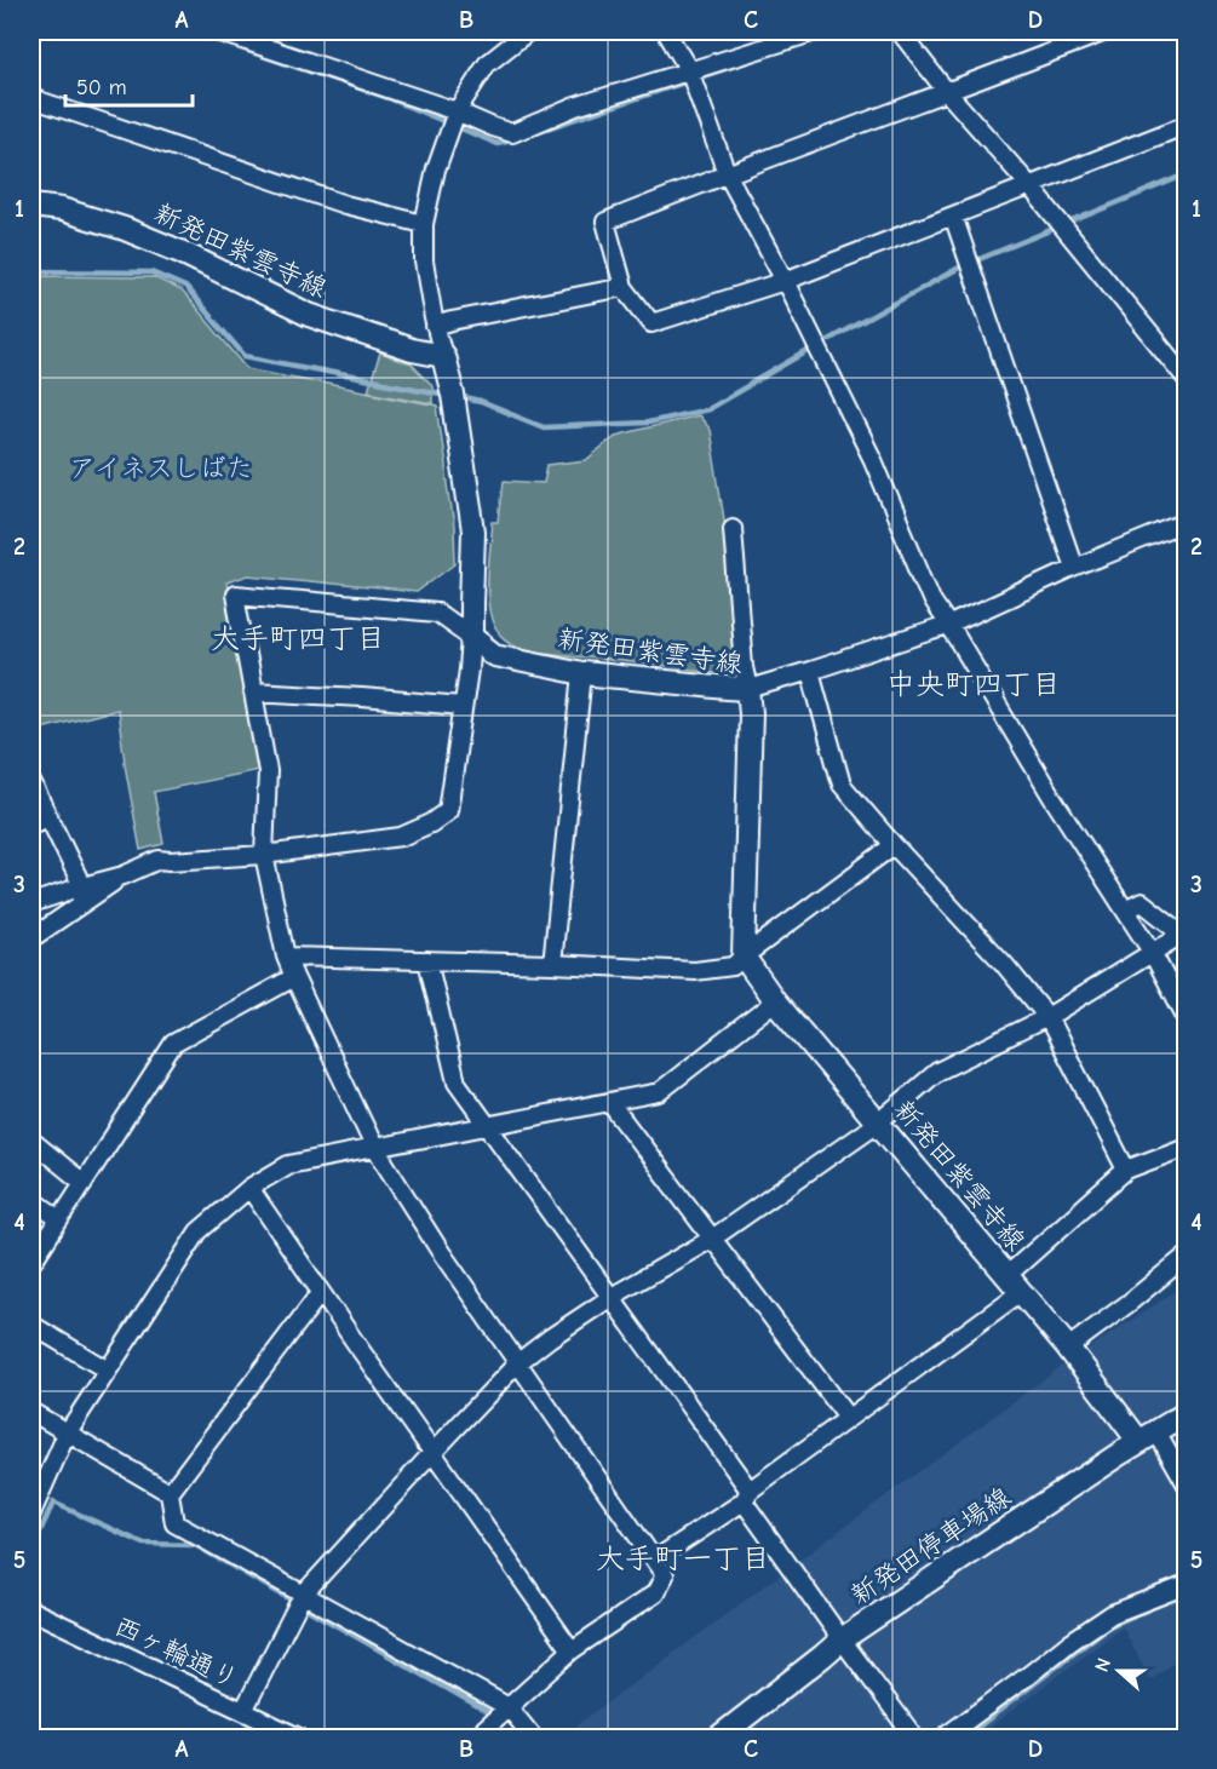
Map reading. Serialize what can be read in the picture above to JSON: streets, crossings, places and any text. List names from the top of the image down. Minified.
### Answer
{"streets":{"main road":["新発田紫雲寺線","新発田停車場線"],"street":["西ヶ輪通り"]},"crossings":[["新発田紫雲寺線","新発田停車場線"]],"districts":["大手町四丁目","中央町四丁目","大手町一丁目"],"parks":["アイネスしばた"],"scale_bar":"50 m","north":"left","grid":{"columns":["A","B","C","D"],"rows":["1","2","3","4","5"]}}
